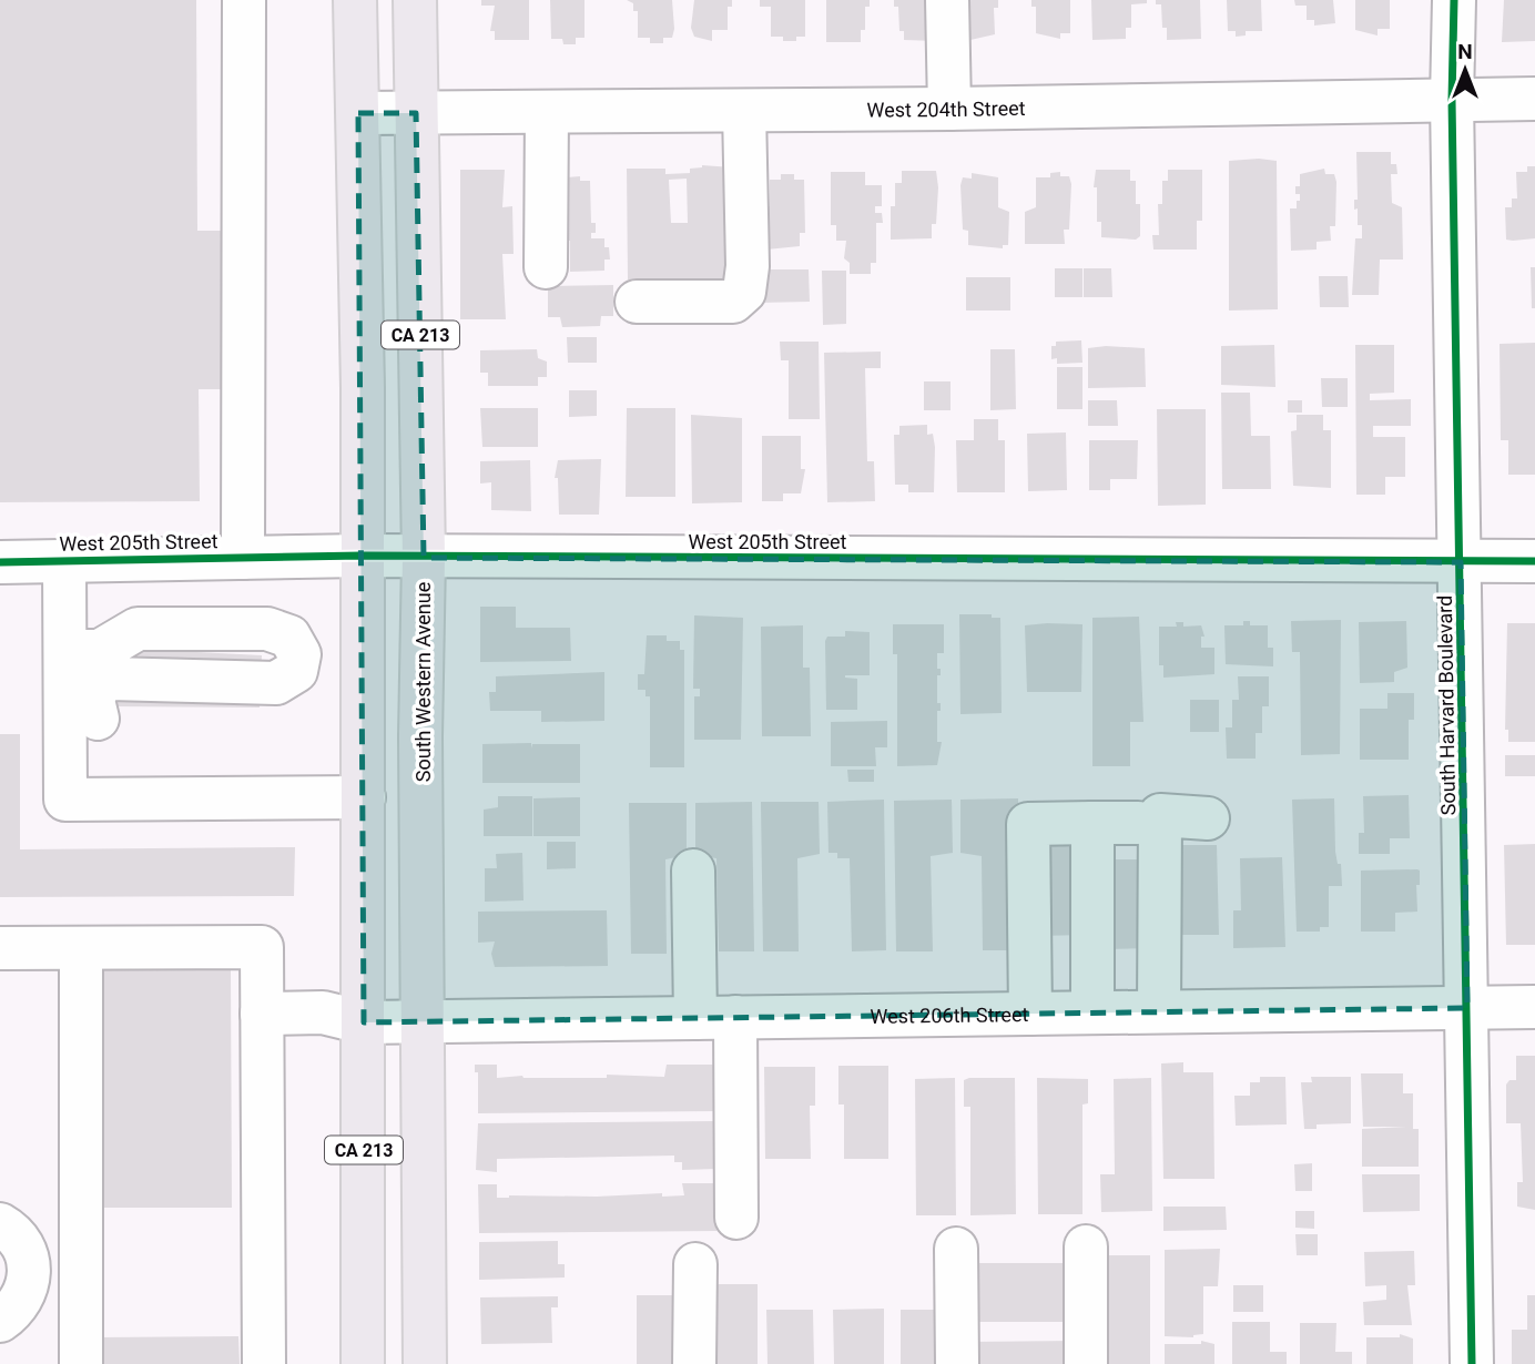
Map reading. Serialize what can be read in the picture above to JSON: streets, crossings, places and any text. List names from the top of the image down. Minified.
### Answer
{"streets":{"main road":["CA 213","South Western Avenue"],"street":["West 204th Street","West 205th Street","South Harvard Boulevard","West 206th Street"]},"crossings":[["West 204th Street","CA 213"],["West 204th Street","South Western Avenue"],["West 204th Street","South Harvard Boulevard"],["CA 213","West 205th Street"],["CA 213","West 206th Street"],["West 205th Street","South Western Avenue"],["West 205th Street","South Harvard Boulevard"],["South Western Avenue","West 206th Street"],["South Harvard Boulevard","West 206th Street"]],"north":"top"}
